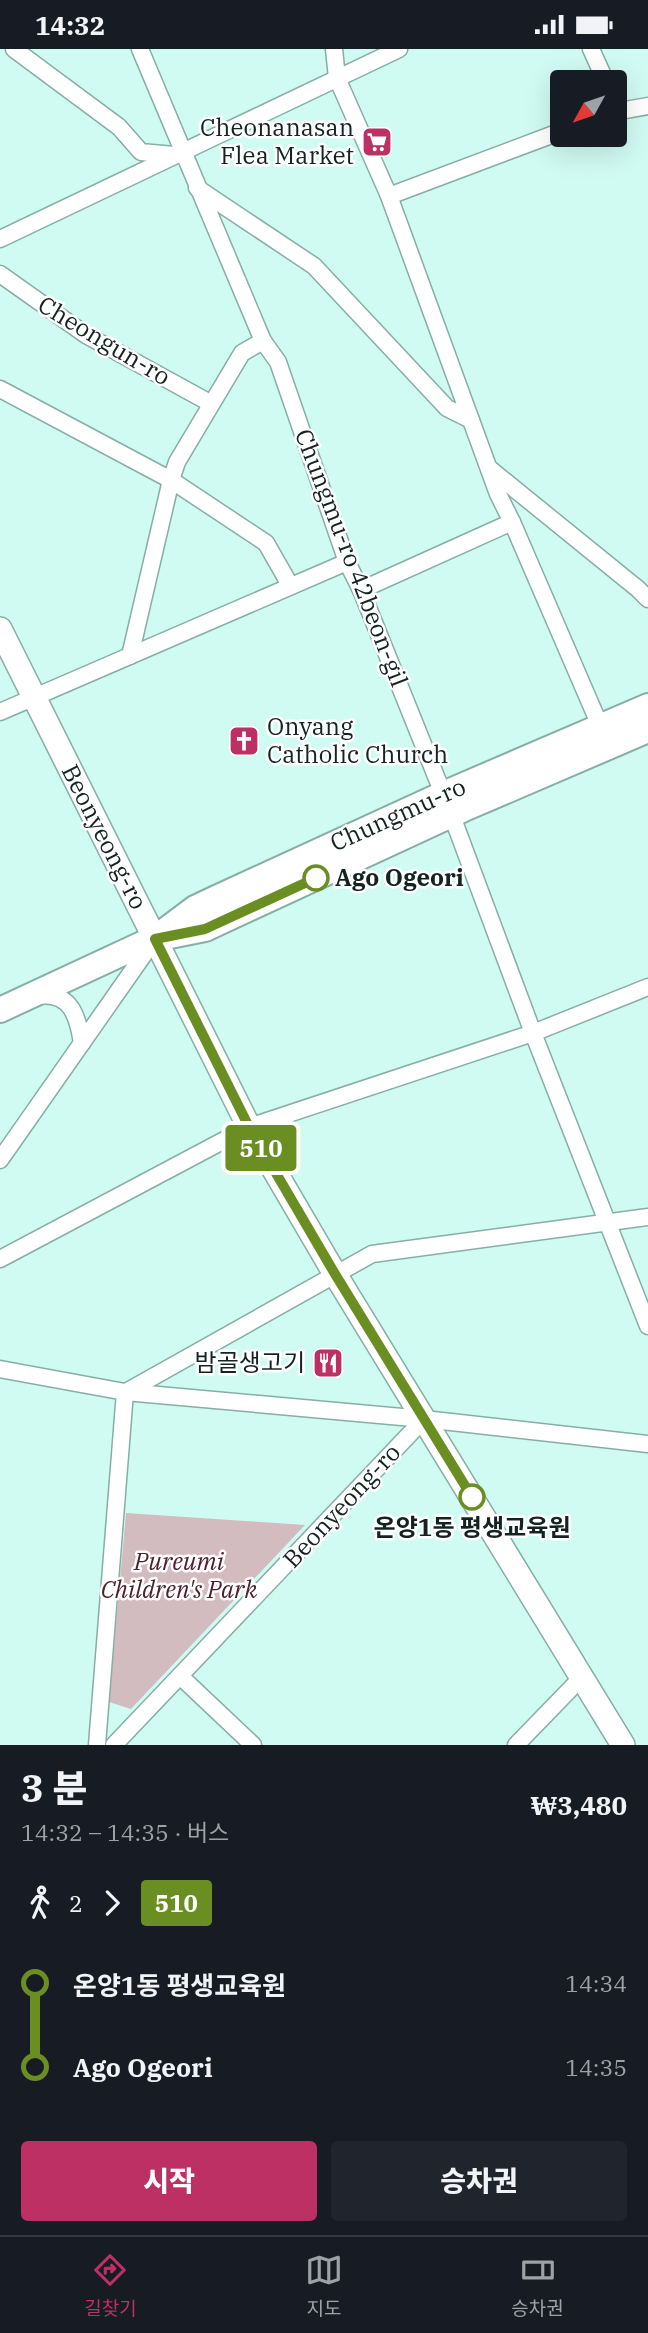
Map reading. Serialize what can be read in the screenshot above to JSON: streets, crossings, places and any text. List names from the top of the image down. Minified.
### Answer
{"streets":{"main road":["Chungmu-ro"],"street":["Cheongun-ro","Chungmu-ro 42beon-gil","Beonyeong-ro"]},"crossings":[["Chungmu-ro 42beon-gil","Chungmu-ro"],["Chungmu-ro","Beonyeong-ro"]],"parks":["Pureumi Children's Park"],"places":{"supermarket":["Cheonanasan Flea Market"],"church":["Onyang Catholic Church"],"other":["Ago Ogeori","온양1동 평생교육원"],"restaurant":["밤골생고기"]},"lines":["bus line 510"],"north":"bottom left","page":{"status":"14:32","on_map":"510","heading":["3 분","14:32 – 14:35 · 버스","₩3,480"],"legs":["2","510"],"list":[{"name":"온양1동 평생교육원","value":"14:34"},{"name":"Ago Ogeori","value":"14:35"}],"buttons":["시작","승차권"],"tabs":["길찾기","지도","승차권"]}}
